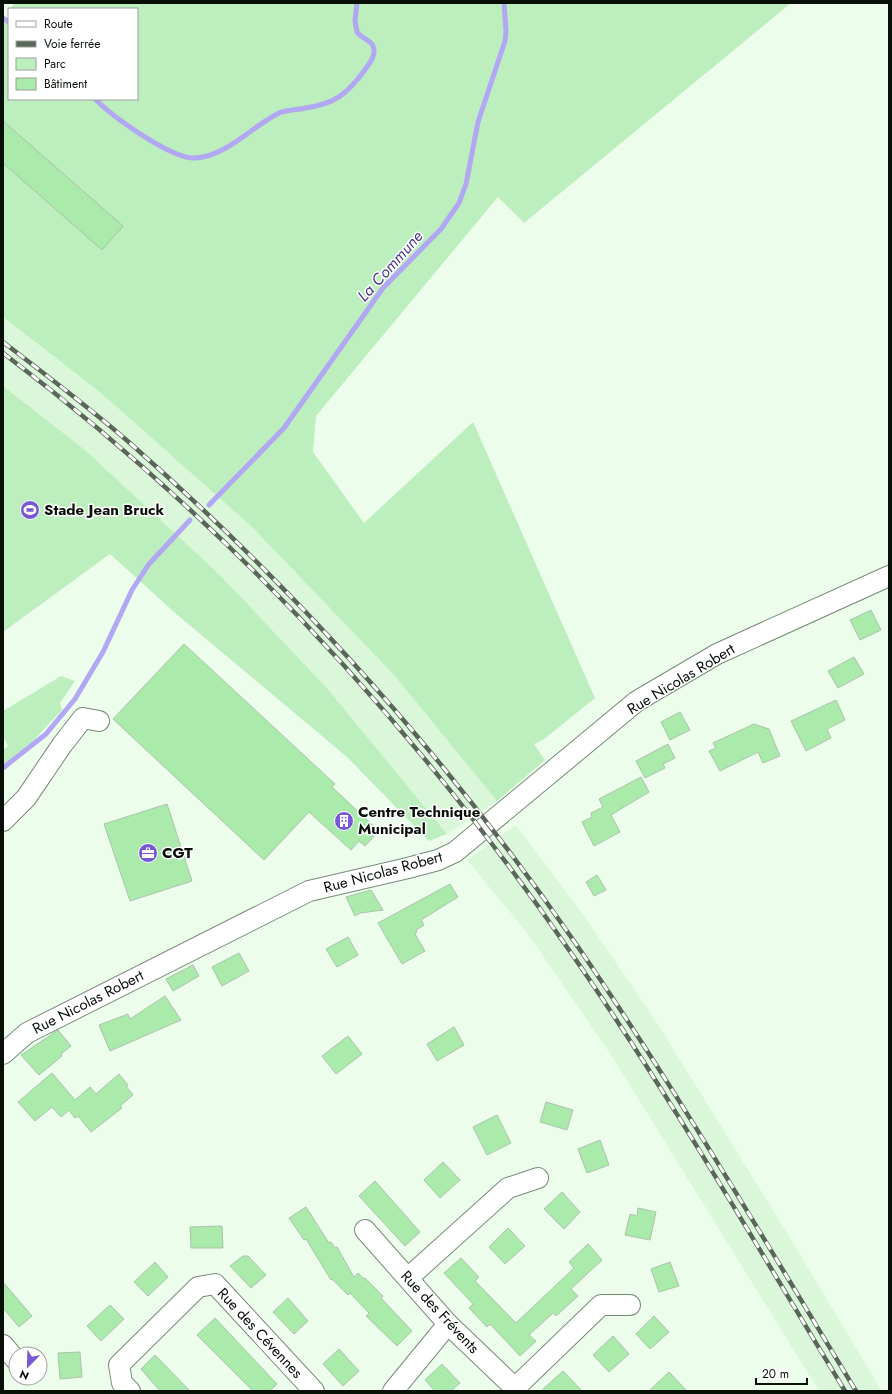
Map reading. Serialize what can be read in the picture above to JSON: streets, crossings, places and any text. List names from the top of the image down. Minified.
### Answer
{"streets":{"street":["Rue Nicolas Robert","Rue des Frévents","Rue des Cévennes"]},"water":["La Commune"],"places":{"sports":["Stade Jean Bruck"],"building":["Centre Technique Municipal"],"office":["CGT"]},"legend":["Route","Voie ferrée","Parc","Bâtiment"],"scale_bar":"20 m","north":"bottom left"}
